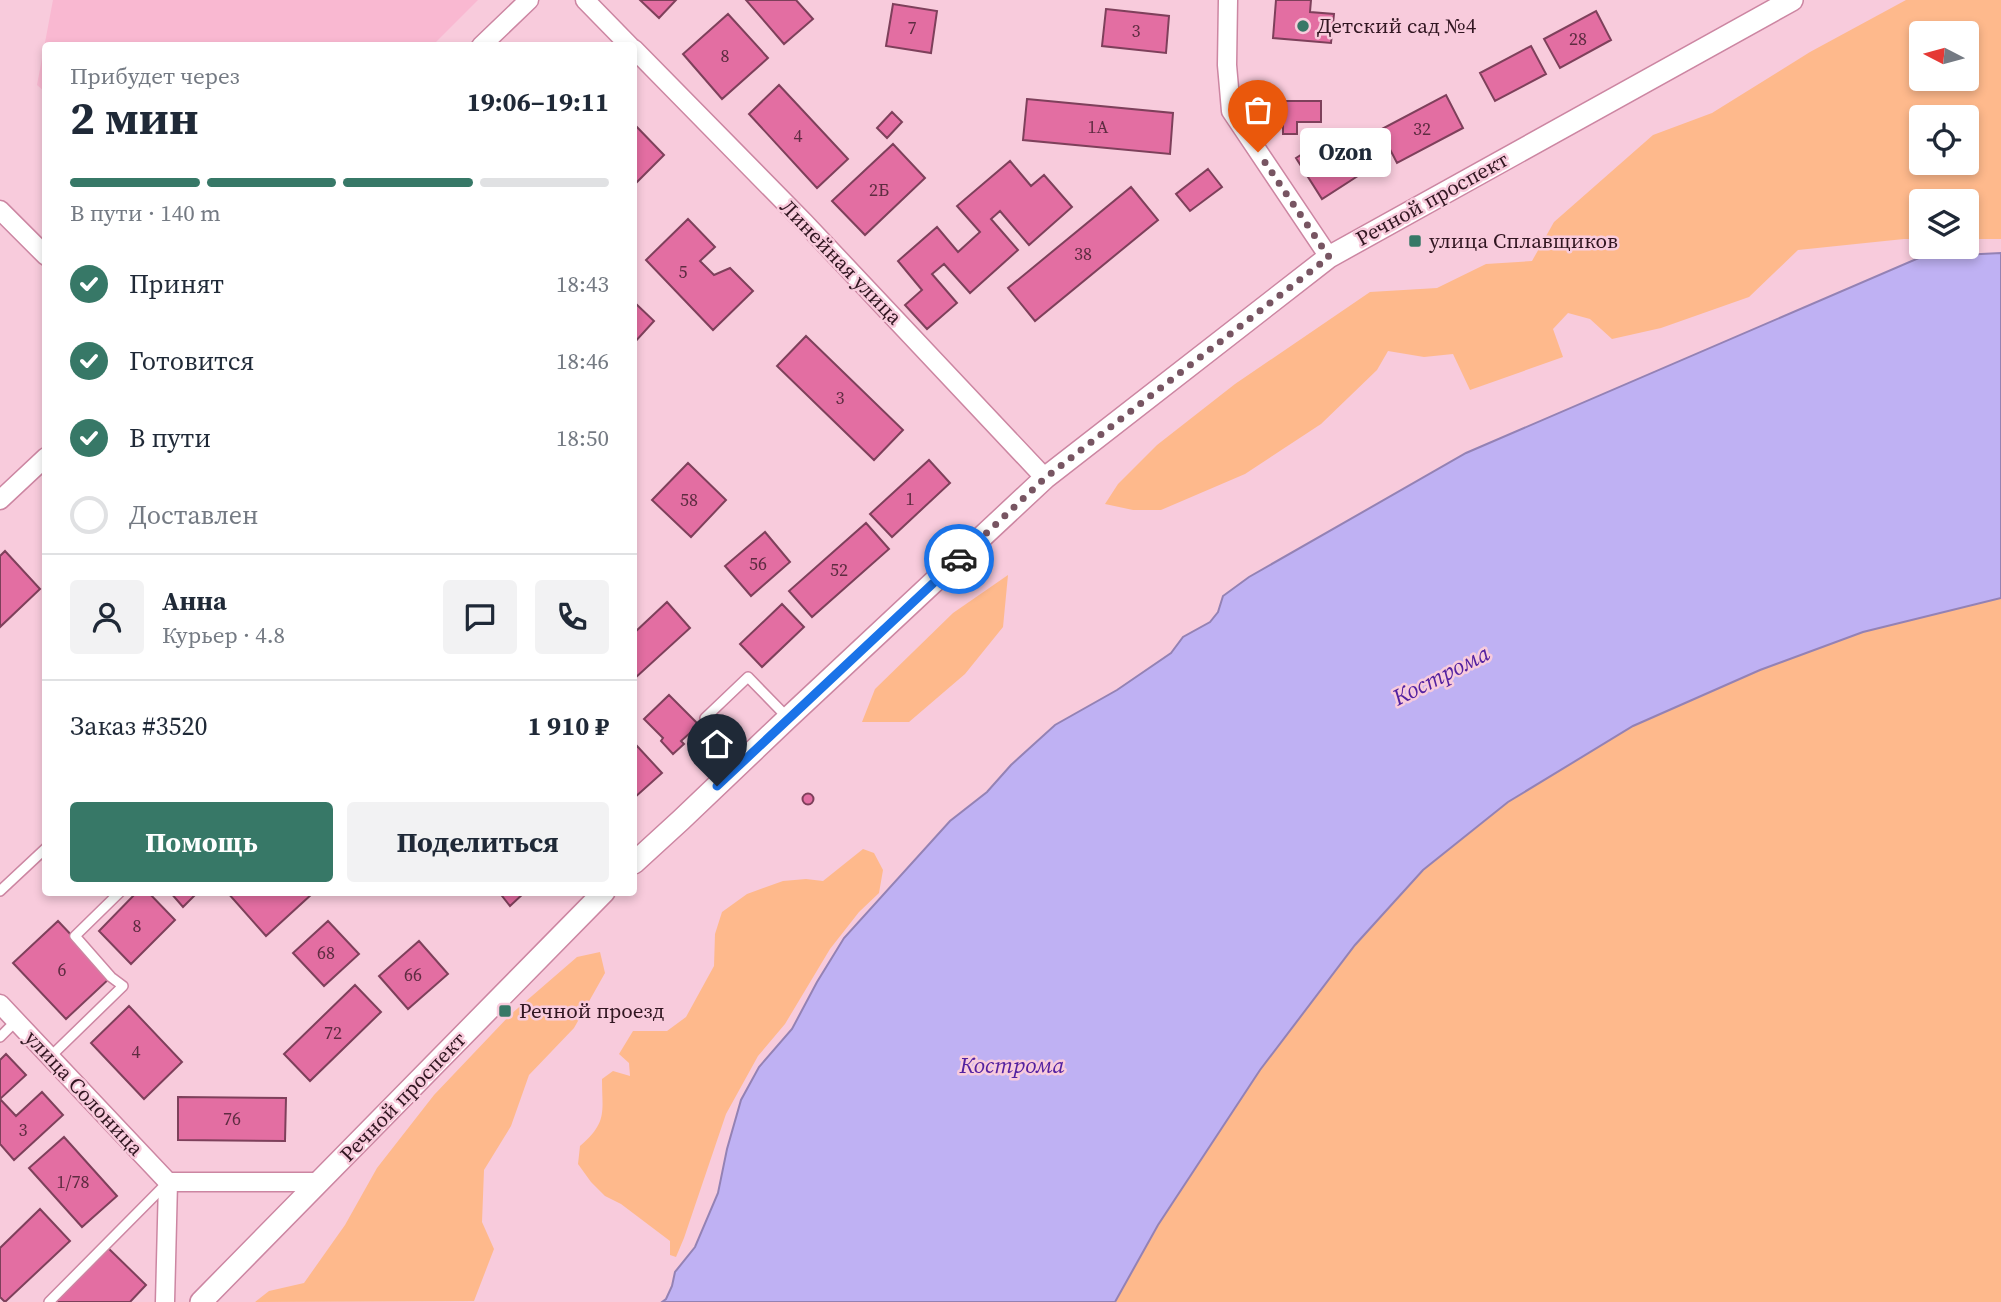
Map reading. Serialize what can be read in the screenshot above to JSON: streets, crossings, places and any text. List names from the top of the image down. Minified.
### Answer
{"streets":{"street":["Речной проспект","Линейная улица","улица Солоница"]},"crossings":[["Речной проспект","Линейная улица"]],"water":["Кострома"],"places":{"other":["Детский сад №4","Ozon"],"transit":["улица Сплавщиков","Речной проезд"]},"house_numbers":["7","3","28","8","1А","32","4","2Б","38","5","3","1","58","56","52","8","68","6","66","72","4","76","3","1/78"],"north":"left","page":{"heading":["2 мин","Прибудет через","19:06–19:11"],"panel":["Анна","Курьер · 4.8","Заказ #3520","1 910 ₽"],"bubble":"Ozon","bar":"В пути · 140 m","list":[["Принят","18:43"],["Готовится","18:46"],["В пути","18:50"],"Доставлен"],"buttons":["Помощь","Поделиться"]}}
